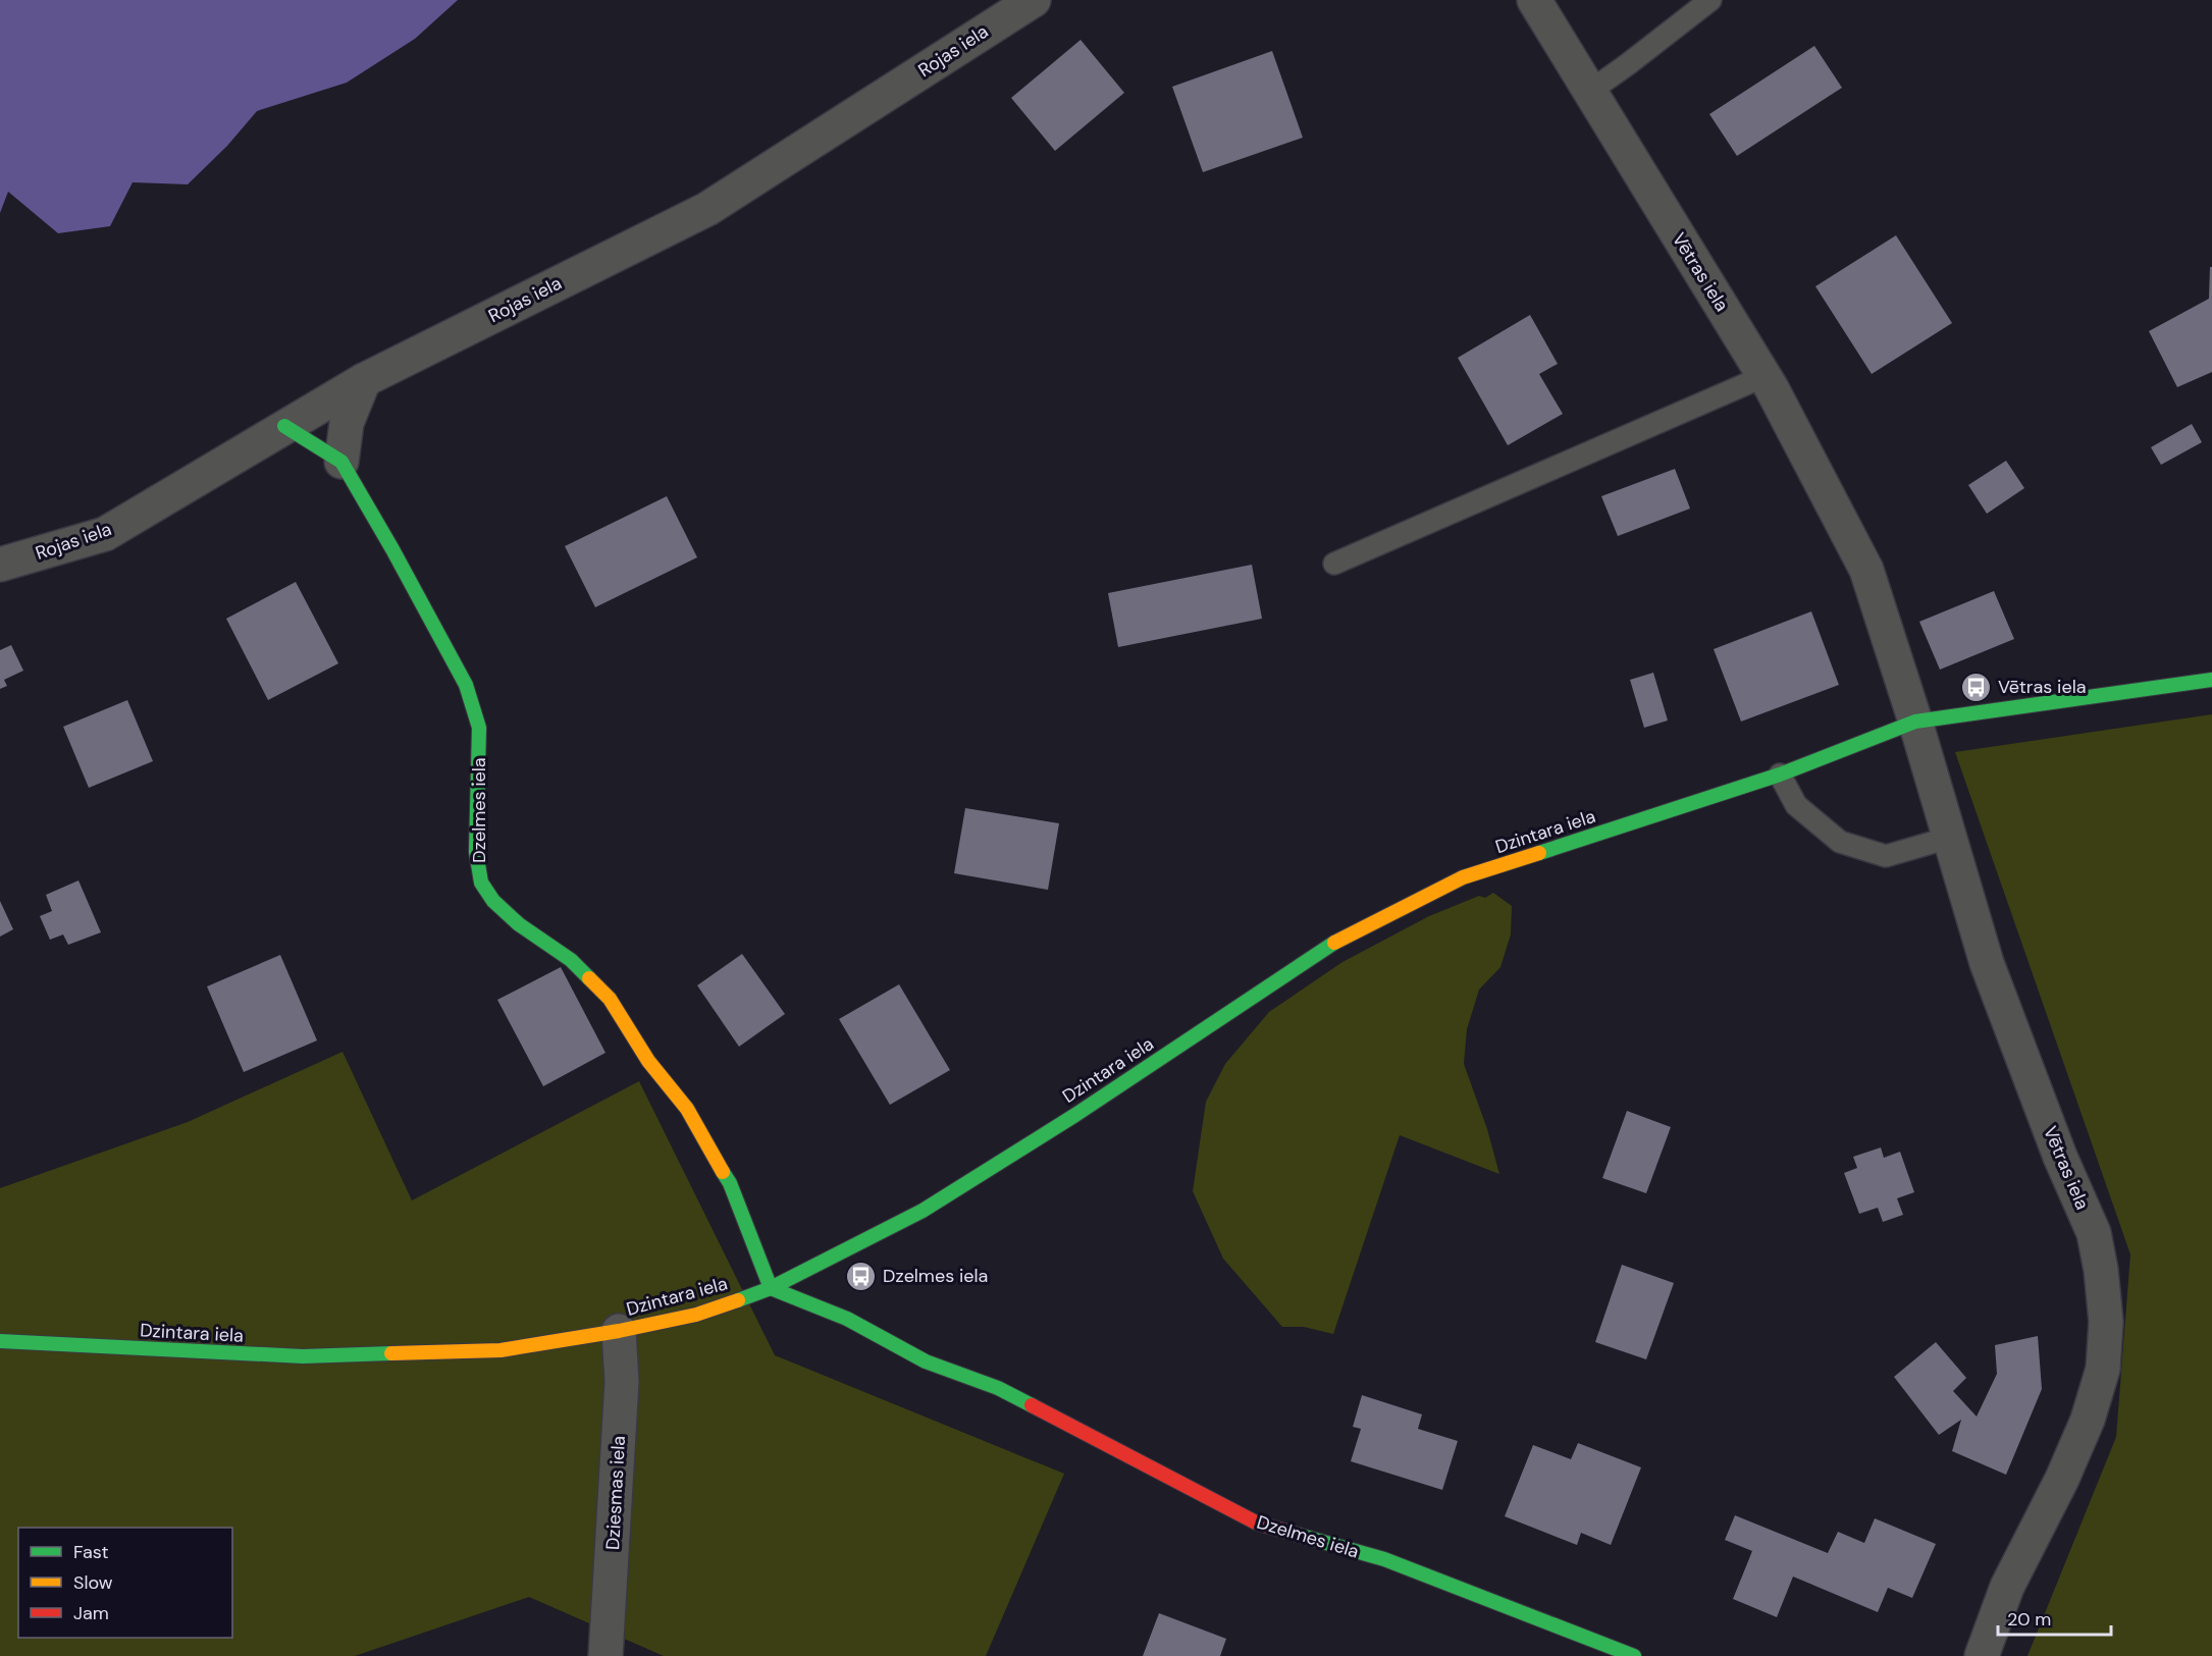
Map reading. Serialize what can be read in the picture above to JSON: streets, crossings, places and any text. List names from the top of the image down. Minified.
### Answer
{"streets":{"street":["Rojas iela","Vētras iela","Dzelmes iela","Dzintara iela","Dziesmas iela"]},"crossings":[["Rojas iela","Dzelmes iela"],["Vētras iela","Dzintara iela"],["Dzelmes iela","Dzintara iela"],["Dzintara iela","Dziesmas iela"]],"places":{"bus stop":["Vētras iela","Dzelmes iela"]},"legend":["Fast","Slow","Jam"],"scale_bar":"20 m"}
